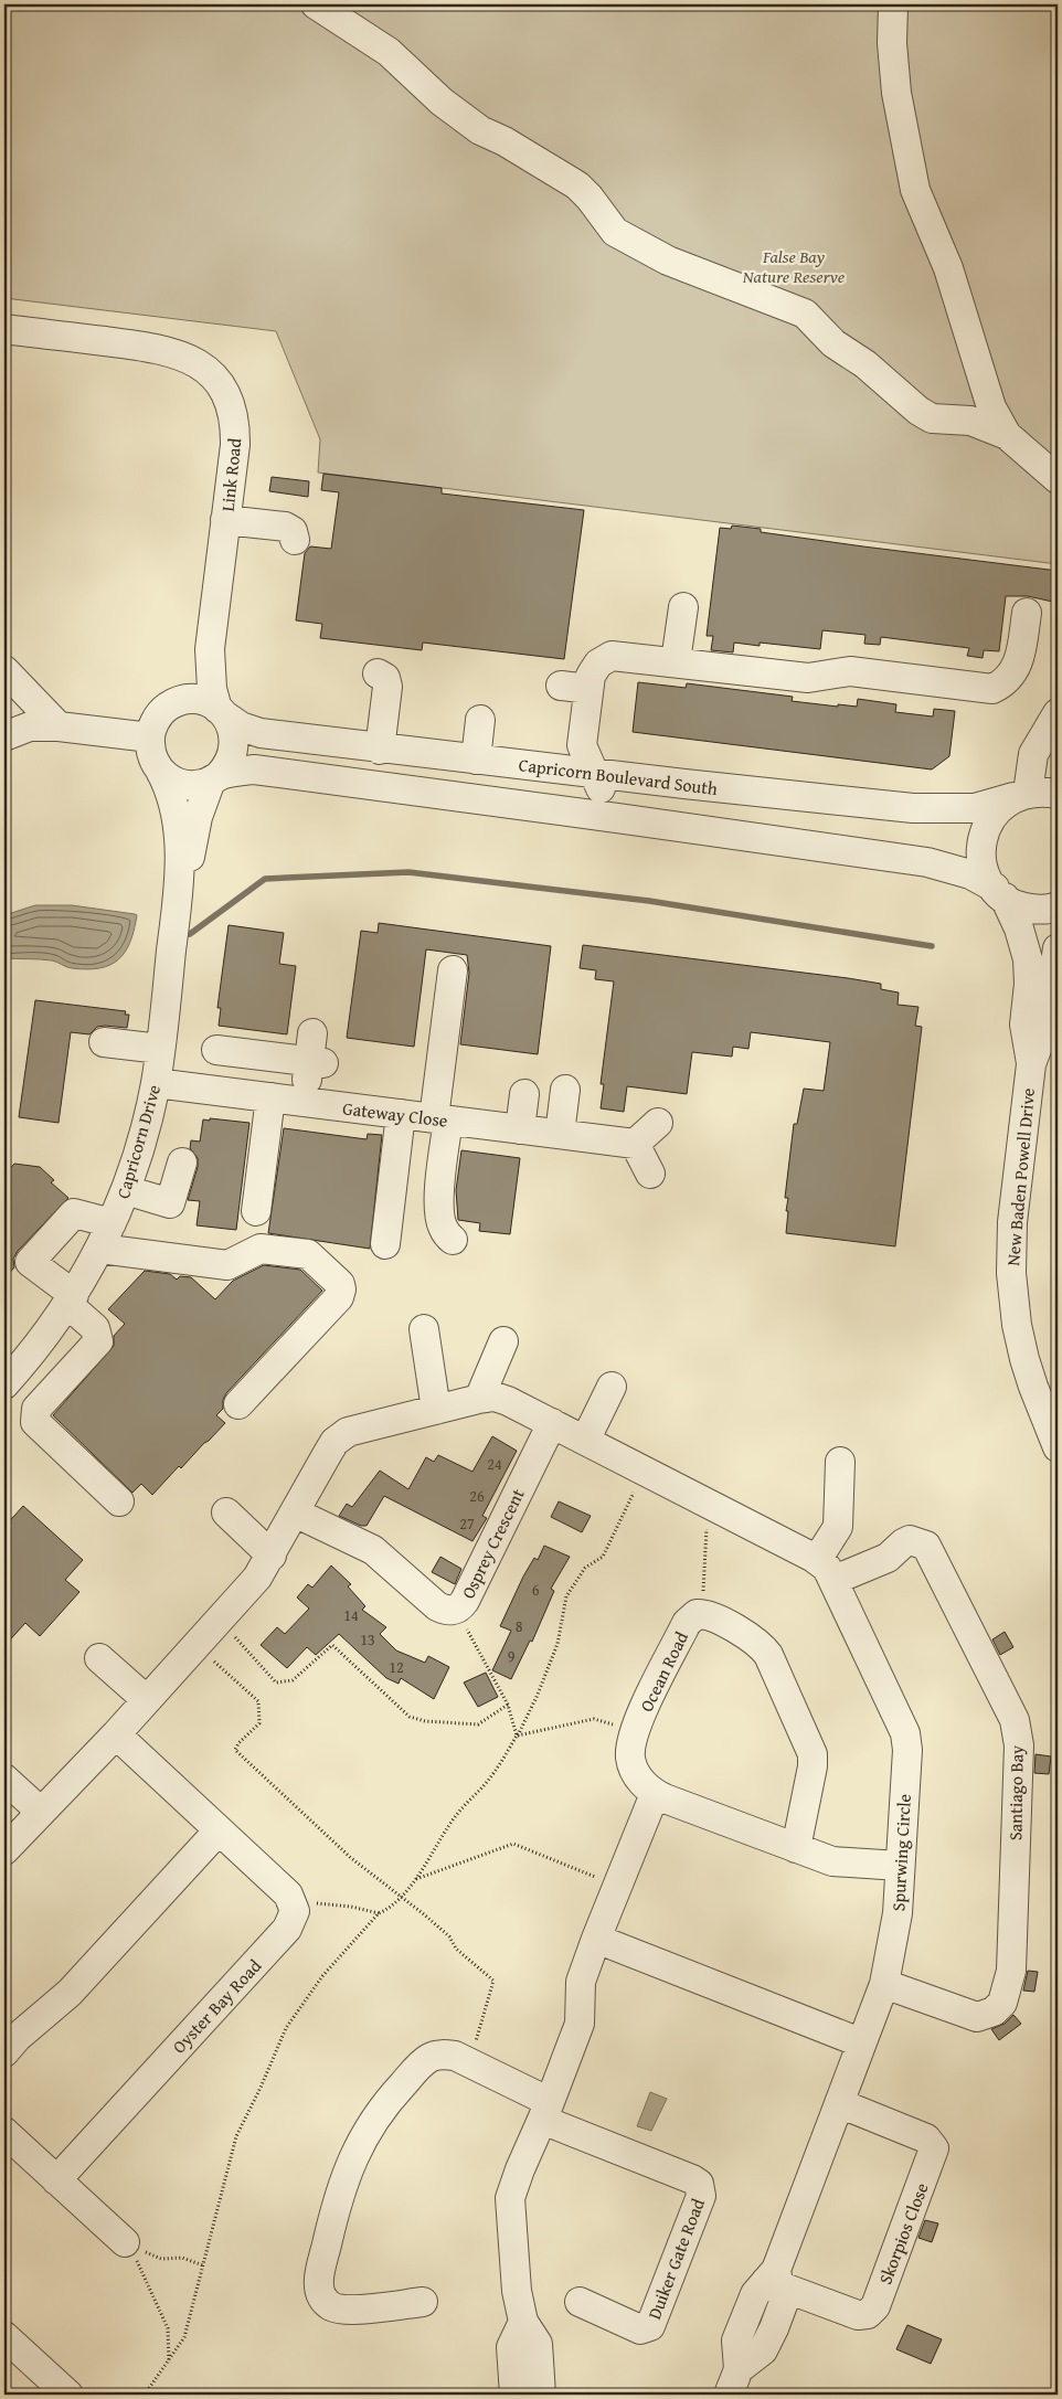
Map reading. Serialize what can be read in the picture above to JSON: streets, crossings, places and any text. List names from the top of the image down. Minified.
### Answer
{"streets":{"street":["Link Road","Capricorn Boulevard South","Gateway Close","Capricorn Drive","New Baden Powell Drive","Osprey Crescent","Ocean Road","Santiago Bay","Spurwing Circle","Oyster Bay Road","Skorpios Close","Duiker Gate Road"]},"crossings":[["Link Road","Capricorn Boulevard South"],["Link Road","Capricorn Drive"],["Capricorn Boulevard South","Capricorn Drive"],["Capricorn Boulevard South","New Baden Powell Drive"],["Gateway Close","Capricorn Drive"],["Ocean Road","Spurwing Circle"],["Santiago Bay","Spurwing Circle"],["Spurwing Circle","Skorpios Close"]],"parks":["False Bay Nature Reserve"],"house_numbers":["24","26","27","6","14","8","13","9","12"]}
